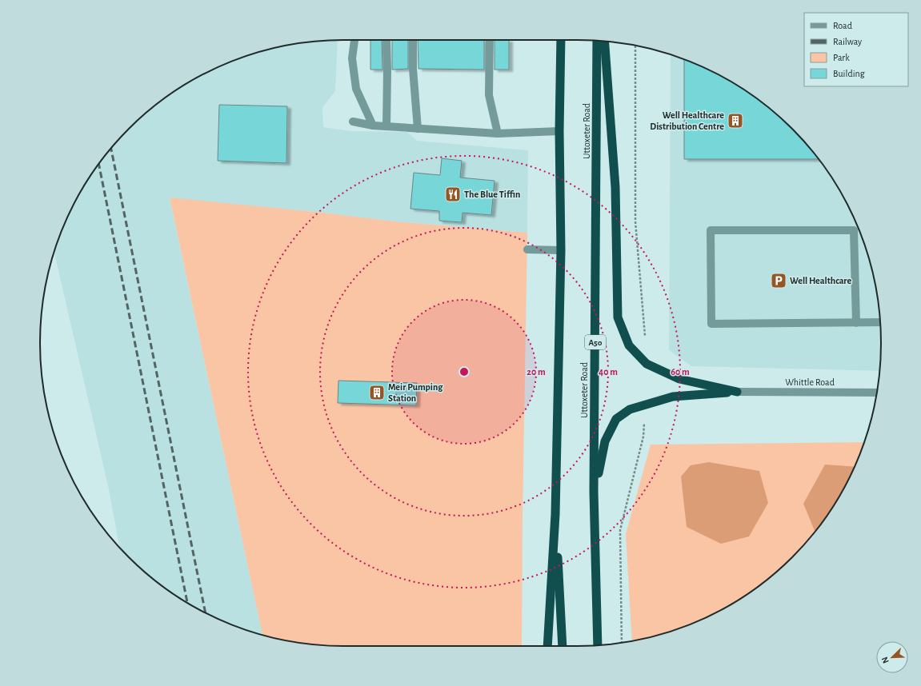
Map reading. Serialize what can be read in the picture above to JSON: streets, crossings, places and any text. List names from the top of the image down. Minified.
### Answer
{"streets":{"highway":["Uttoxeter Road","A50"],"street":["Whittle Road"]},"places":{"building":["Well Healthcare Distribution Centre","Meir Pumping Station"],"restaurant":["The Blue Tiffin"],"parking":["Well Healthcare"]},"legend":["Road","Railway","Park","Building"],"north":"bottom left","rings":["20 m","40 m","60 m"]}
